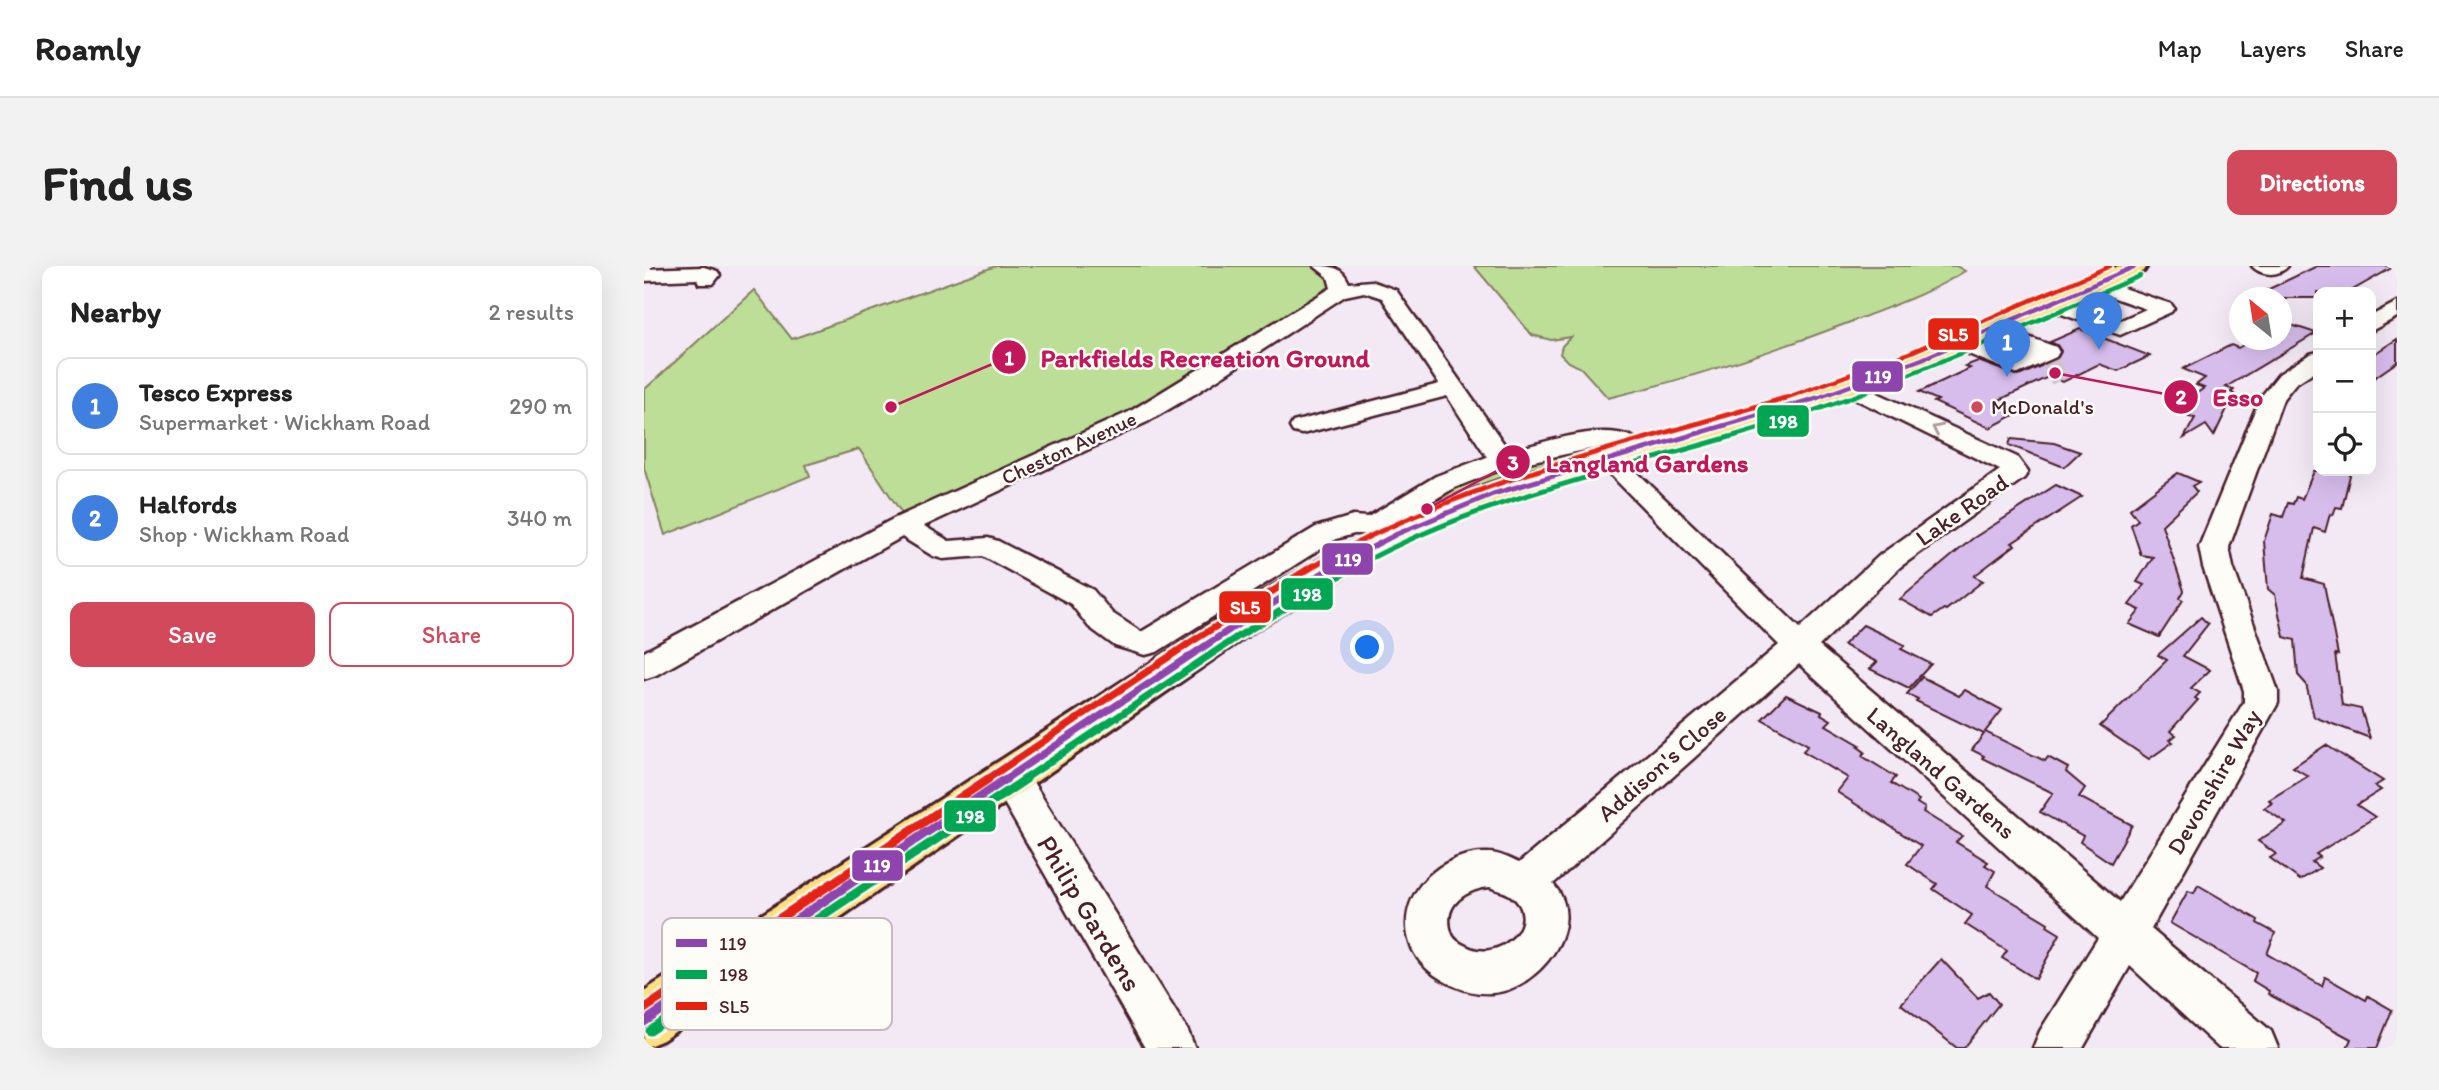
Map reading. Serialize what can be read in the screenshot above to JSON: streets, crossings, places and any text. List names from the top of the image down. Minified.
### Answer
{"streets":{"street":["Cheston Avenue","Lake Road","Addison's Close","Langland Gardens","Devonshire Way","Philip Gardens"]},"crossings":[["Lake Road","Addison's Close"],["Lake Road","Langland Gardens"],["Addison's Close","Langland Gardens"],["Langland Gardens","Devonshire Way"]],"places":["Esso","Parkfields Recreation Ground","McDonald's","Langland Gardens"],"lines":["transit line 119","transit line SL5","transit line 198"],"legend":["119","198","SL5"],"north":"top left","page":{"header":"Roamly","nav":["Map","Layers","Share"],"buttons":["Directions",["Save","Share"]],"title":"Find us","heading":["Nearby","2 results"],"map_buttons":["+","−"],"pins":["2","1"],"list":[{"mark":"1","name":"Tesco Express","note":"Supermarket · Wickham Road","value":"290 m"},{"mark":"2","name":"Halfords","note":"Shop · Wickham Road","value":"340 m"}]}}
